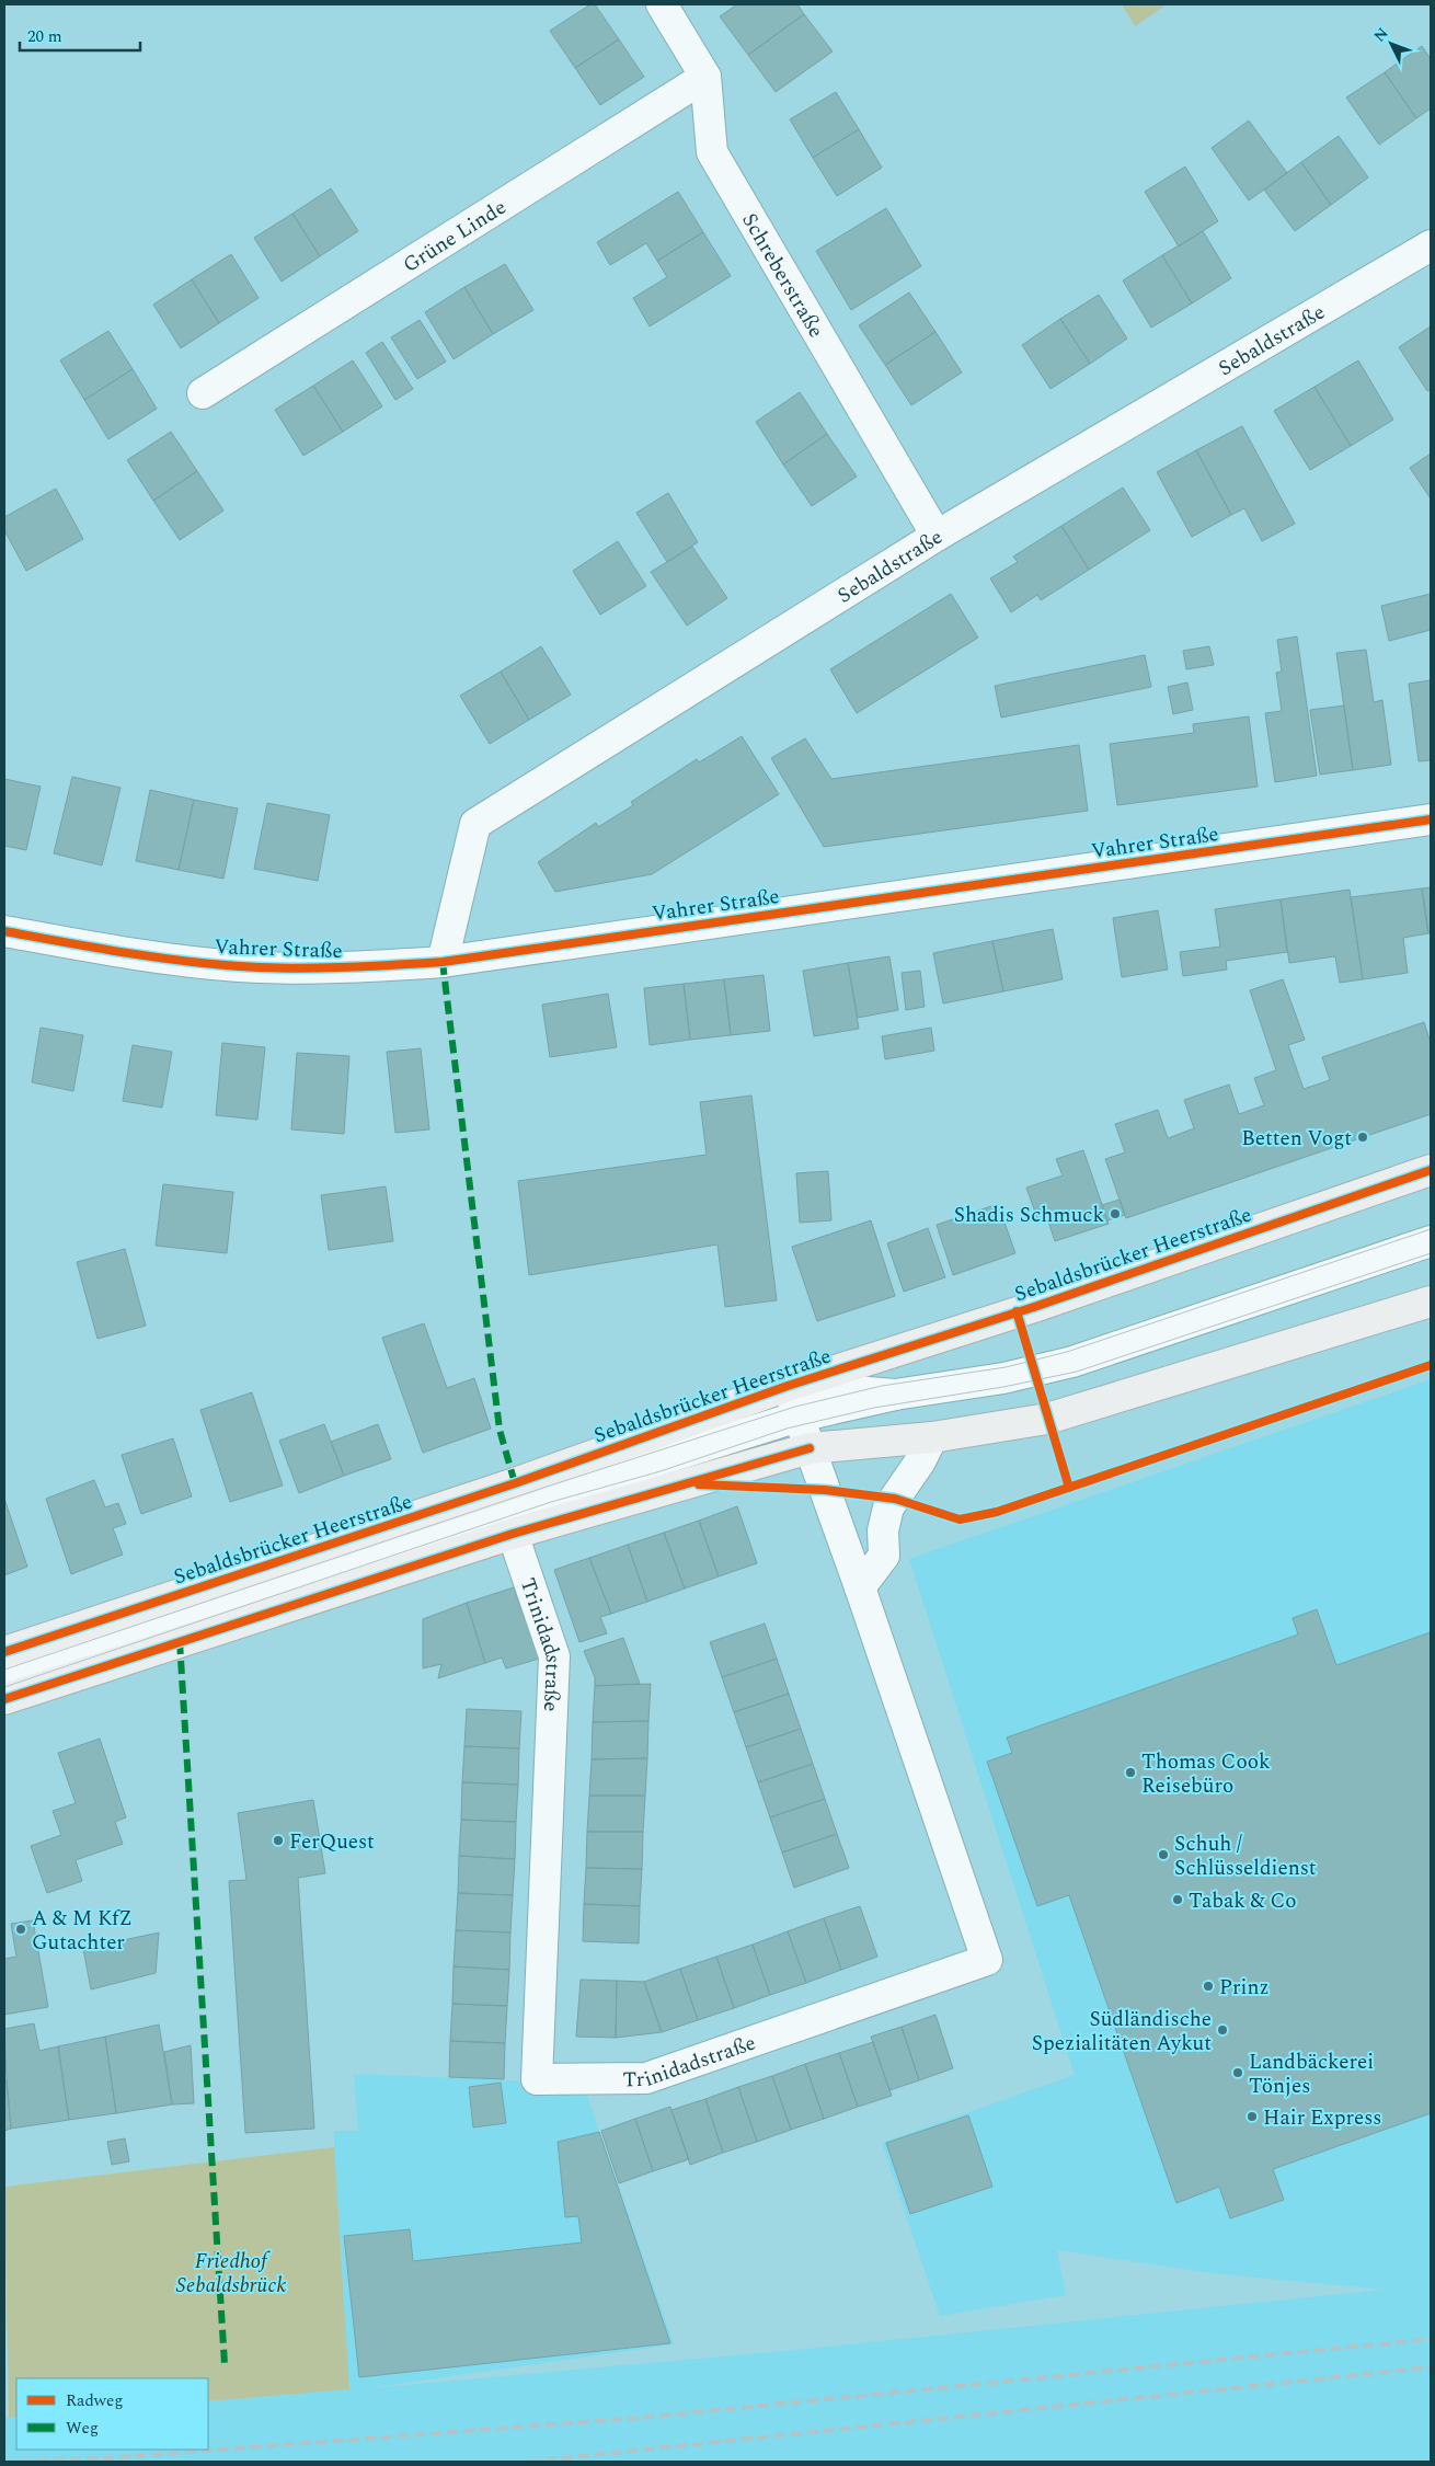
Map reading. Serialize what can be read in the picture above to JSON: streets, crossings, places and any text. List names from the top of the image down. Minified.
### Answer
{"streets":{"main road":["Sebaldsbrücker Heerstraße"],"street":["Grüne Linde","Schreberstraße","Sebaldstraße","Vahrer Straße","Trinidadstraße"]},"crossings":[["Grüne Linde","Schreberstraße"],["Schreberstraße","Sebaldstraße"],["Sebaldstraße","Vahrer Straße"],["Sebaldsbrücker Heerstraße","Trinidadstraße"]],"parks":["Friedhof Sebaldsbrück"],"places":["Betten Vogt","Shadis Schmuck","Thomas Cook Reisebüro","FerQuest","Schuh / Schlüsseldienst","Tabak & Co","A & M KfZ Gutachter","Prinz","Südländische Spezialitäten Aykut","Landbäckerei Tönjes","Hair Express"],"legend":["Radweg","Weg"],"scale_bar":"20 m","north":"top left"}
